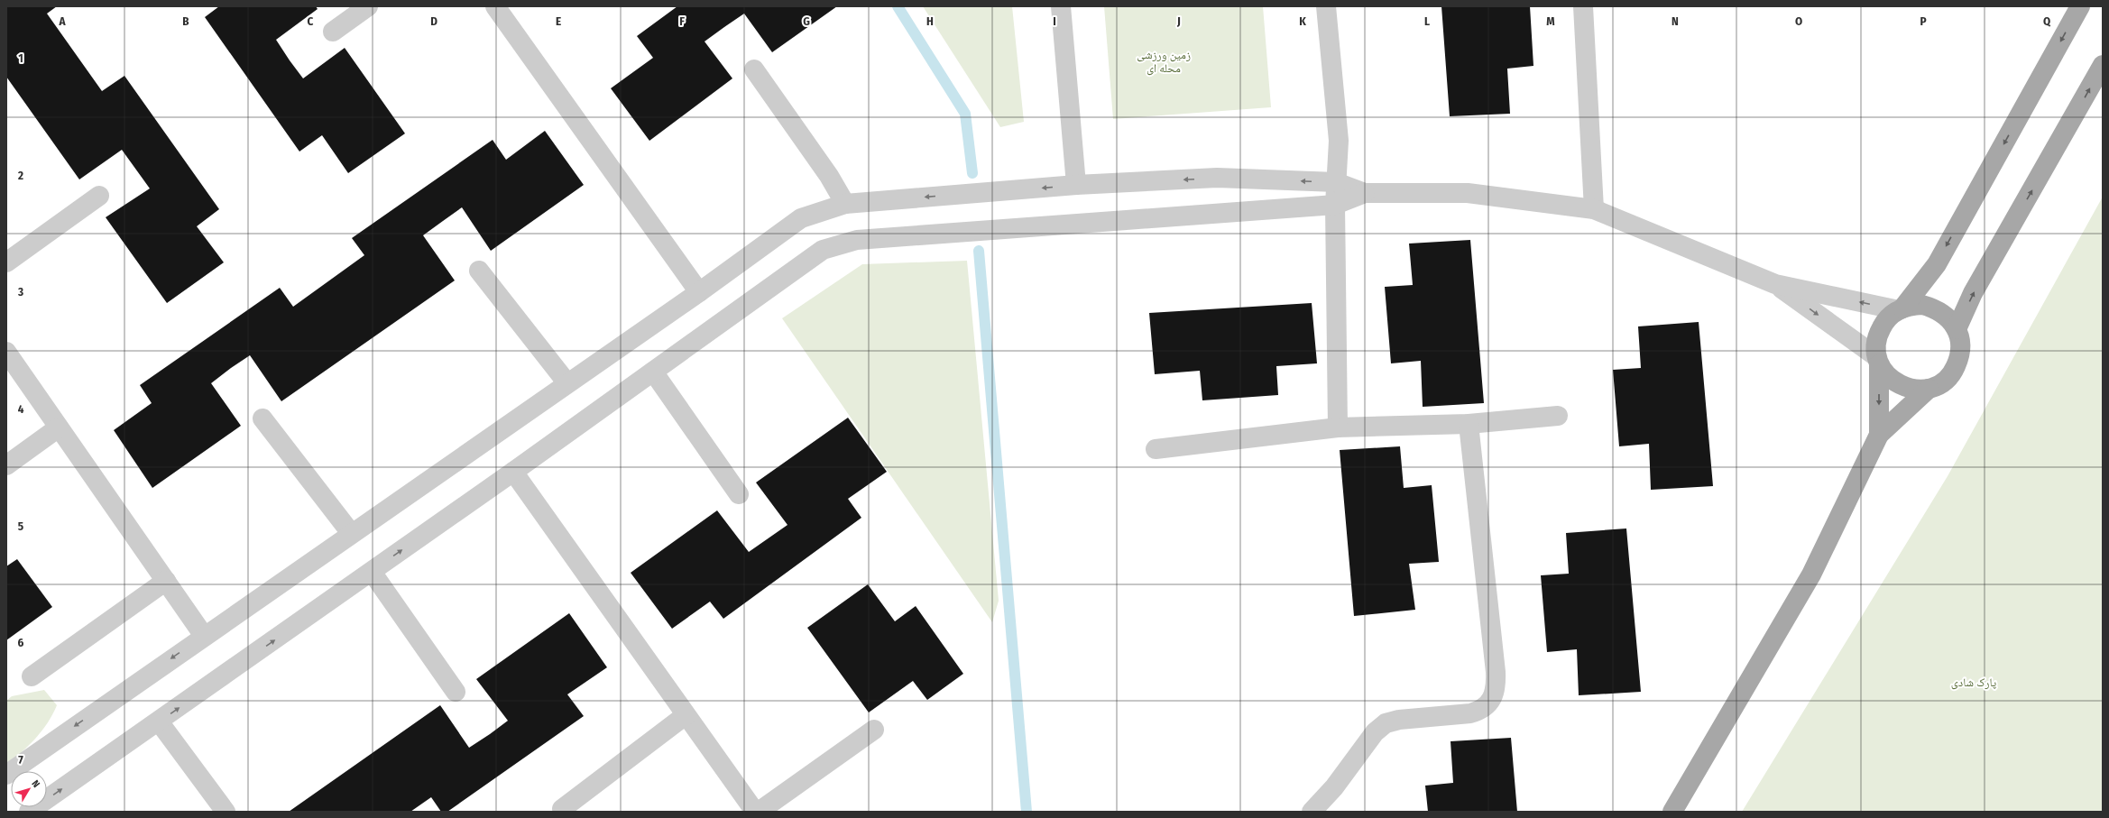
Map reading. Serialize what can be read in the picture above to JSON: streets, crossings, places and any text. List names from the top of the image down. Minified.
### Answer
{"parks":["زمین ورزشی محله ای","پارک شادی"],"north":"top right","grid":{"columns":["A","B","C","D","E","F","G","H","I","J","K","L","M","N","O","P","Q"],"rows":["1","2","3","4","5","6","7"]}}
